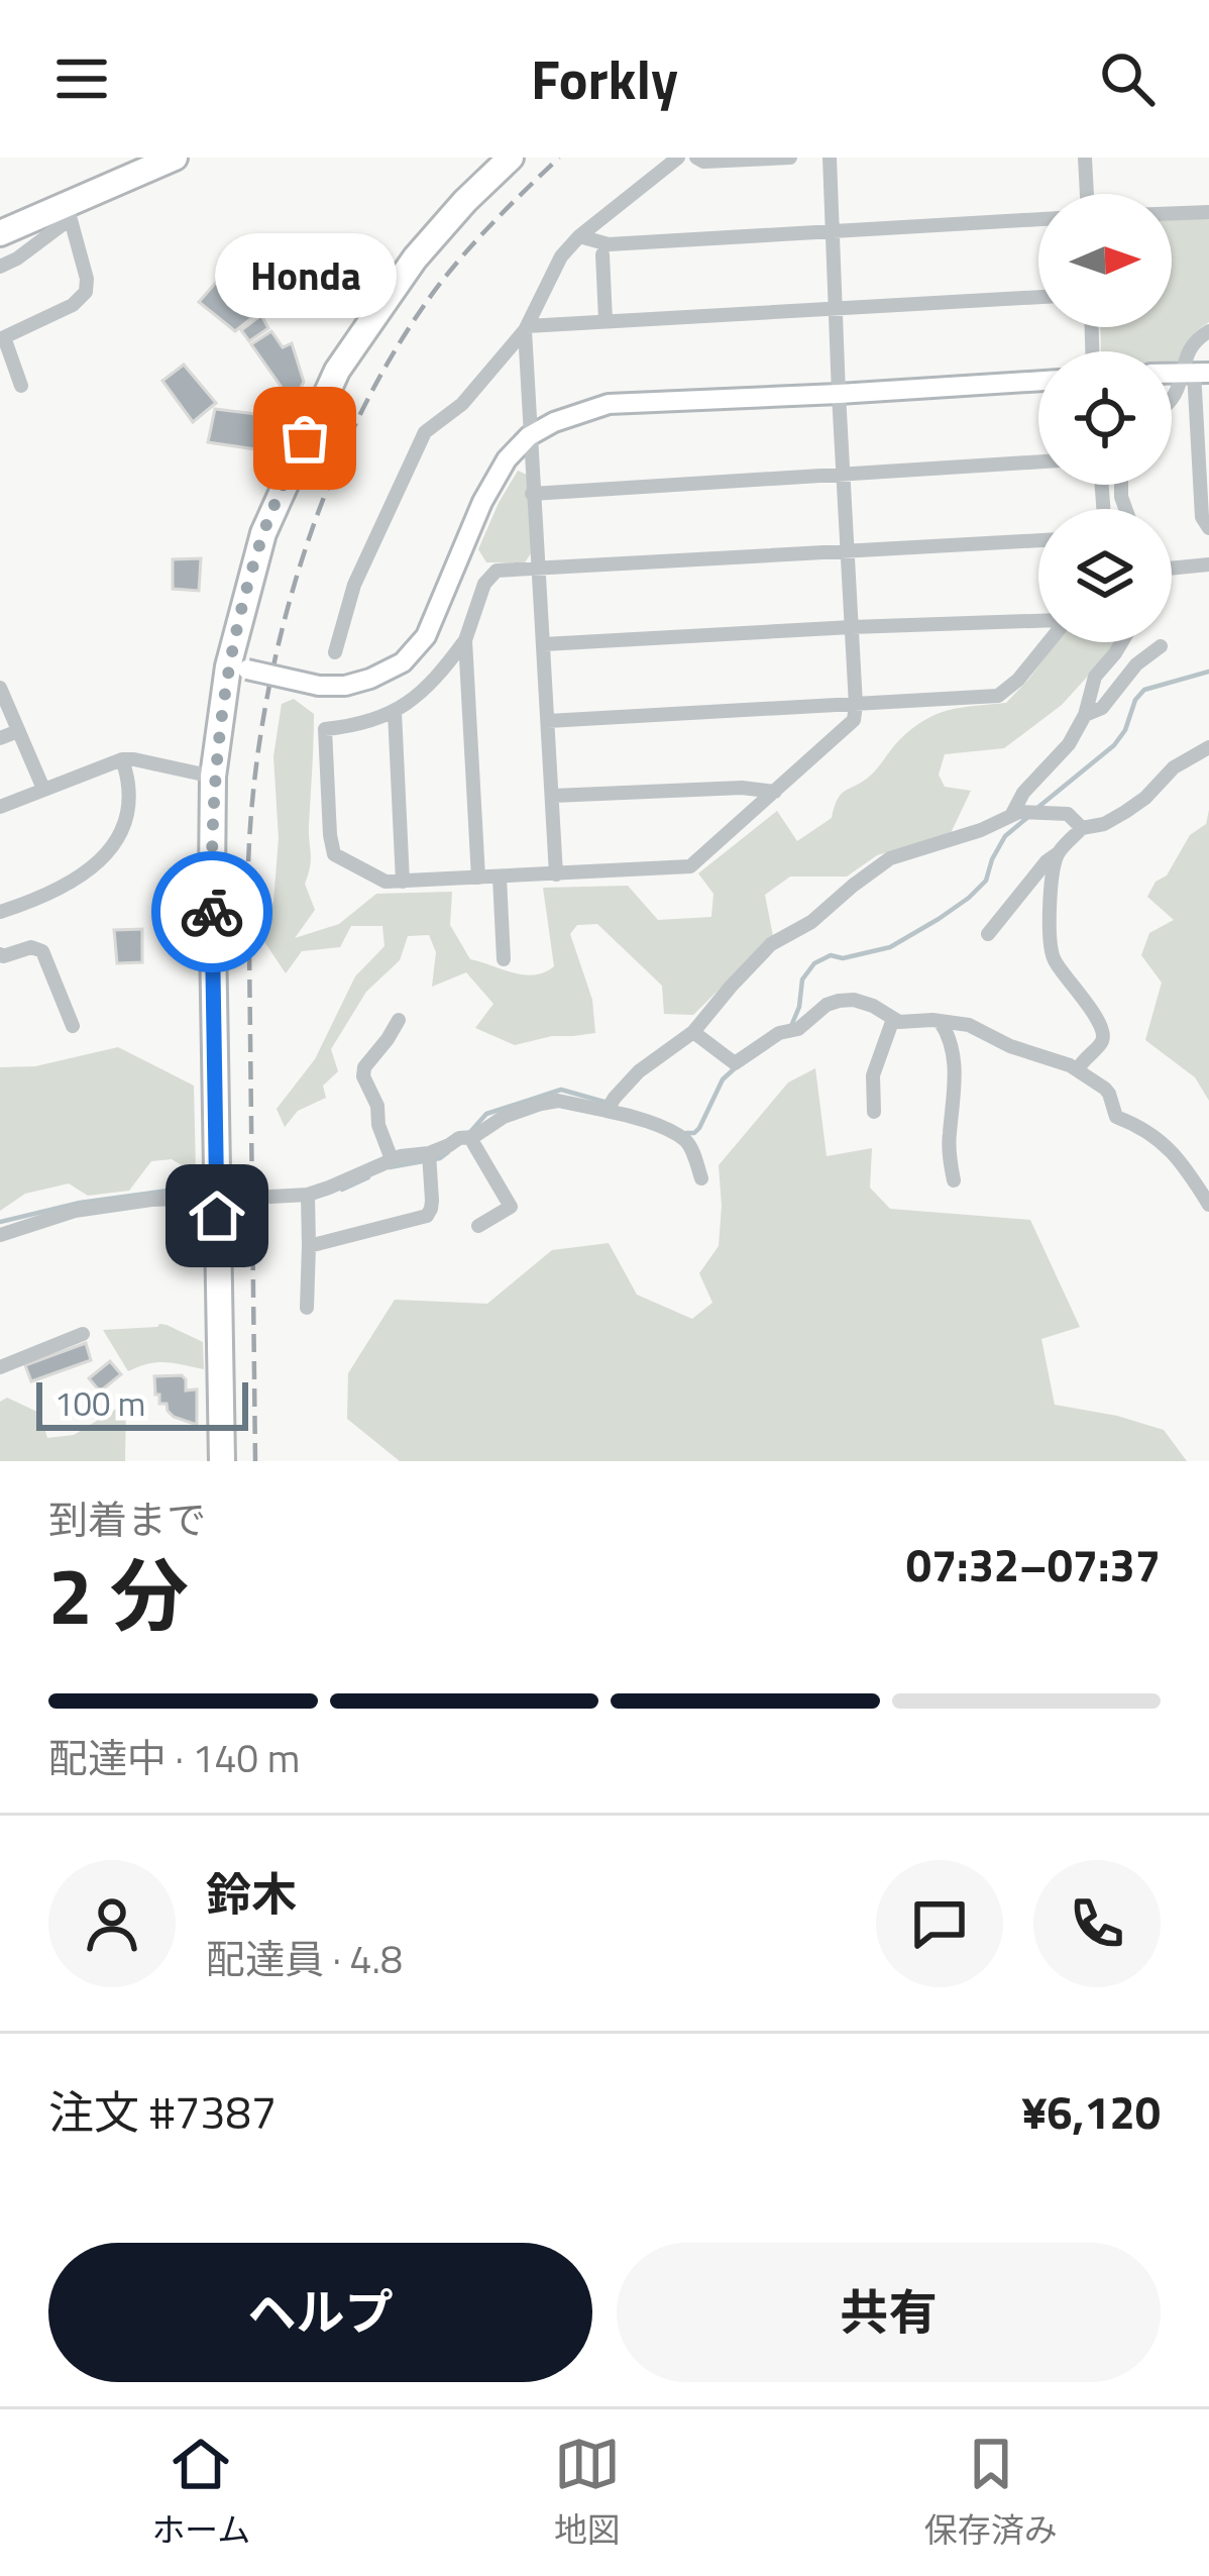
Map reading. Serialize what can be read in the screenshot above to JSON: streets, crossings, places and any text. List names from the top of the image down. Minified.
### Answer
{"places":["Honda"],"scale_bar":"100 m","north":"right","page":{"header":"Forkly","bubble":"Honda","scale":"100 m","heading":["2 分","到着まで","07:32–07:37"],"panel":["鈴木","配達員 · 4.8","注文 #7387","¥6,120"],"bar":"配達中 · 140 m","buttons":["ヘルプ","共有"],"tabs":["ホーム","地図","保存済み"]}}
